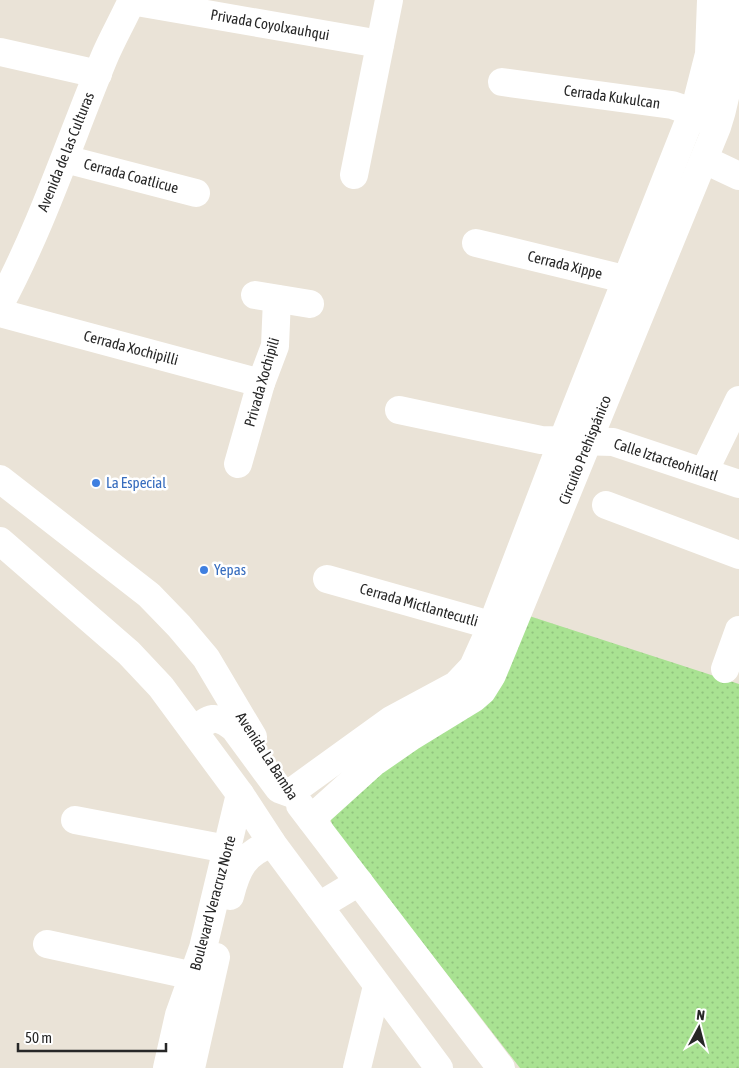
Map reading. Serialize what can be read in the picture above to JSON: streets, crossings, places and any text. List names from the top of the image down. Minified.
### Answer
{"streets":{"street":["Privada Coyolxauhqui","Cerrada Kukulcan","Avenida de las Culturas","Cerrada Coatlicue","Cerrada Xippe","Cerrada Xochipilli","Privada Xochipili","Circuito Prehispánico","Calle Iztacteohitlatl","Cerrada Mictlantecutli","Avenida La Bamba","Boulevard Veracruz Norte"]},"crossings":[["Privada Coyolxauhqui","Avenida de las Culturas"],["Cerrada Kukulcan","Circuito Prehispánico"],["Avenida de las Culturas","Cerrada Coatlicue"],["Cerrada Xippe","Circuito Prehispánico"],["Cerrada Xochipilli","Privada Xochipili"],["Circuito Prehispánico","Calle Iztacteohitlatl"],["Circuito Prehispánico","Cerrada Mictlantecutli"],["Circuito Prehispánico","Avenida La Bamba"]],"places":["La Especial","Yepas"],"scale_bar":"50 m","north":"top"}
